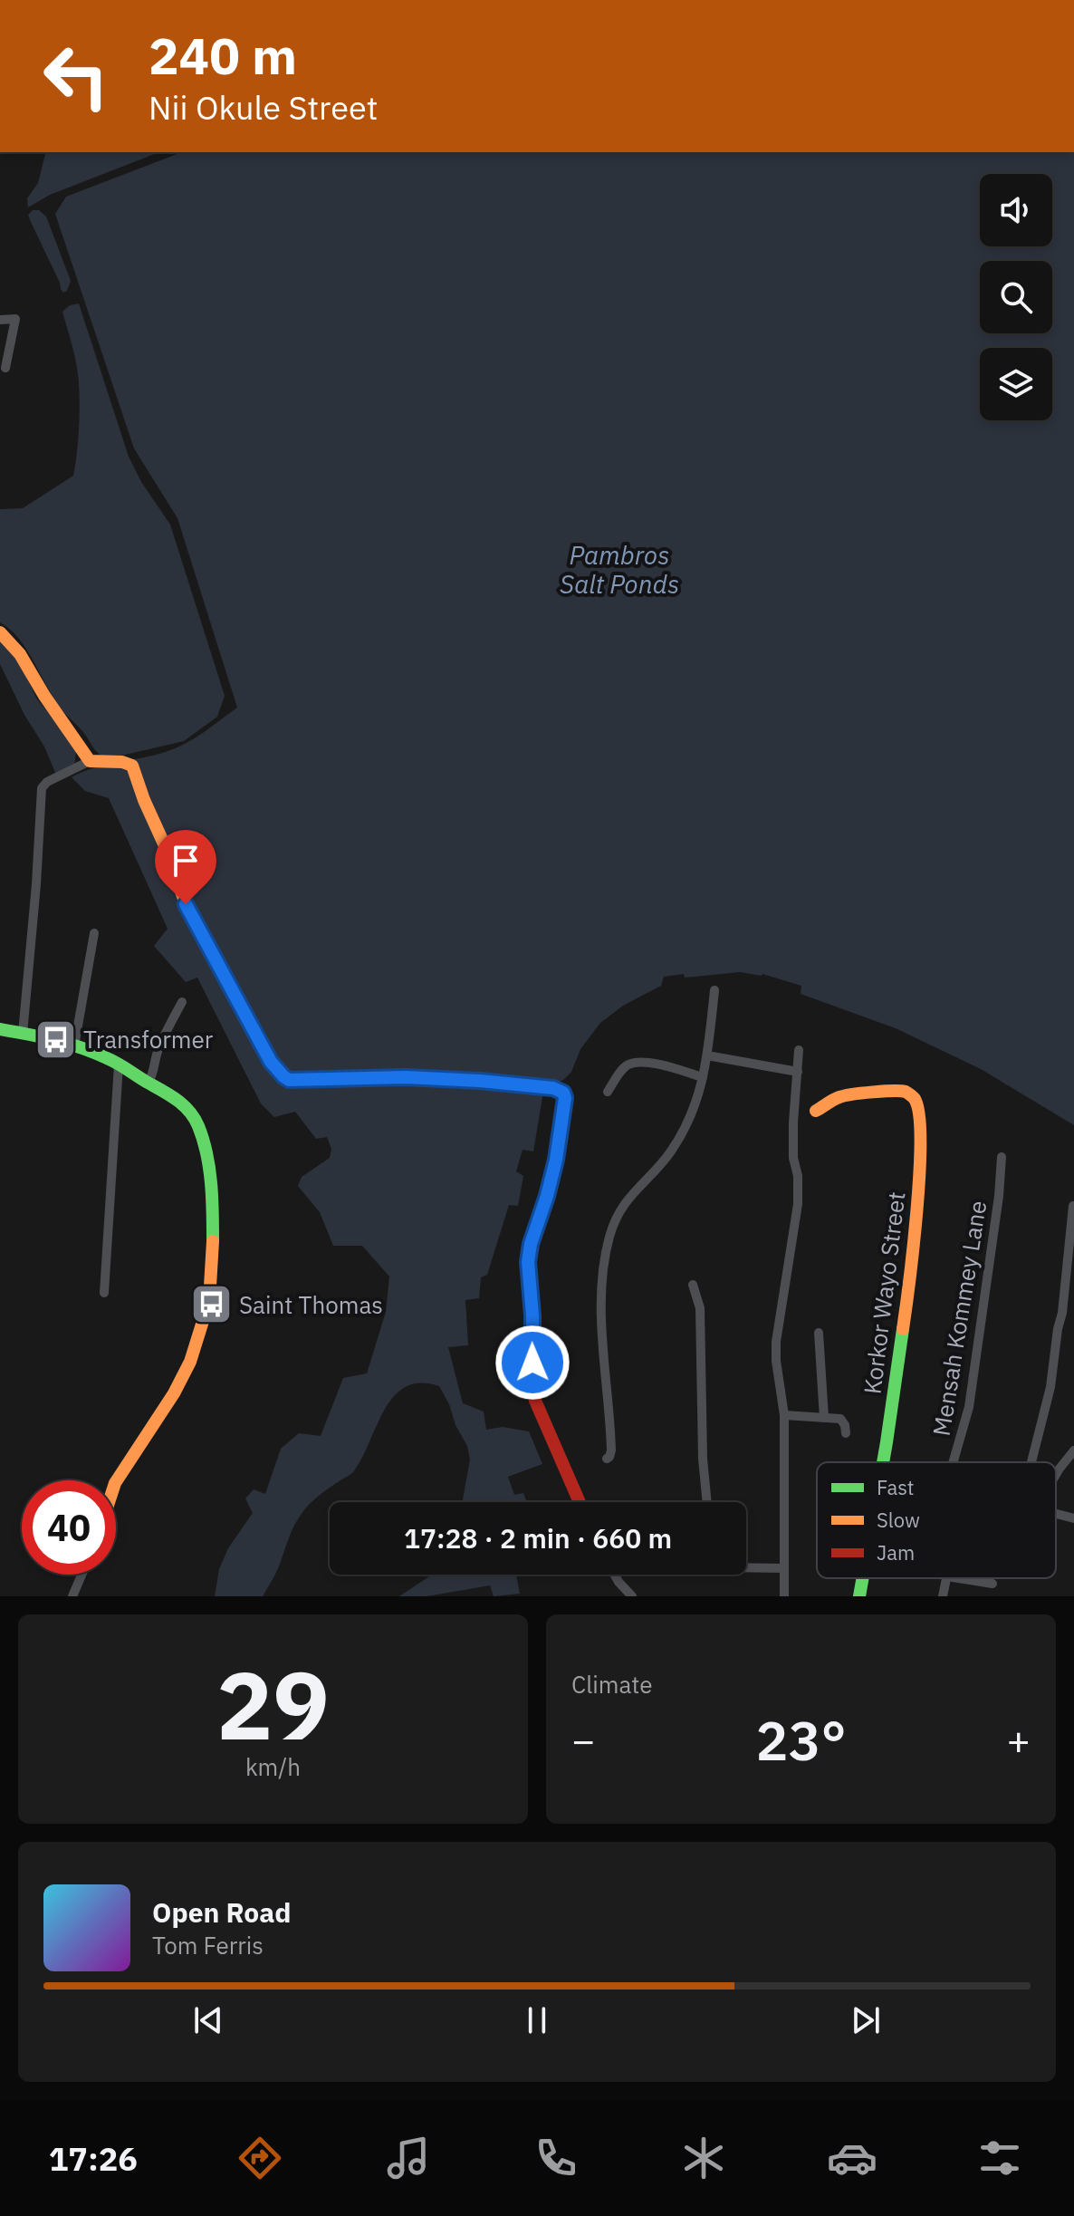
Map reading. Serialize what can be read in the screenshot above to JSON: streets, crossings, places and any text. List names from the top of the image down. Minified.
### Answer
{"streets":{"street":["Korkor Wayo Street","Mensah Kommey Lane"]},"water":["Pambros Salt Ponds"],"places":{"bus stop":["Transformer","Saint Thomas"]},"legend":["Fast","Slow","Jam"],"page":{"turn":["240 m","Nii Okule Street"],"limit":"40","trip":"17:28 · 2 min · 660 m","tile":[["29","km/h"],"Climate"],"heat":["−","23°","+"],"song":["Open Road","Tom Ferris"],"tabs":"17:26"}}
